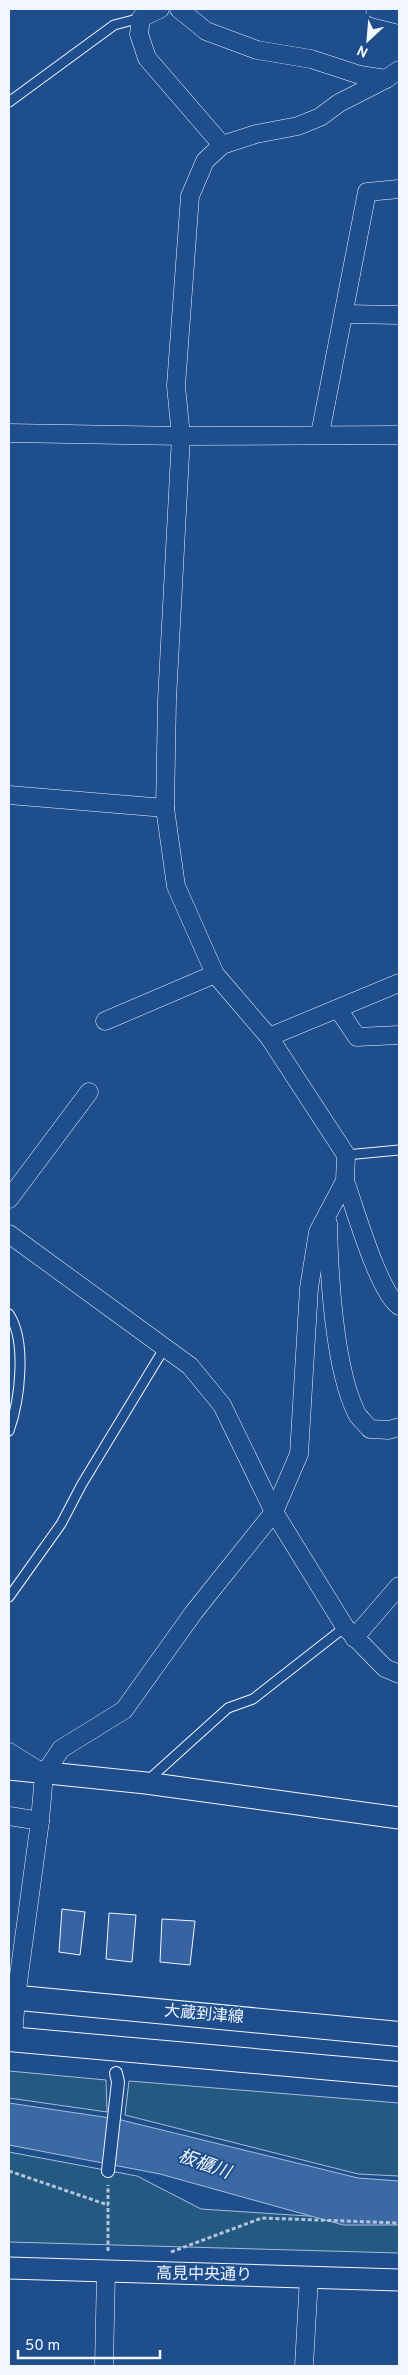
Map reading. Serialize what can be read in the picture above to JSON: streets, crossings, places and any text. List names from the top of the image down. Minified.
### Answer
{"streets":{"main road":["大蔵到津線"],"street":["高見中央通り"]},"water":["板櫃川"],"scale_bar":"50 m","north":"bottom left"}
